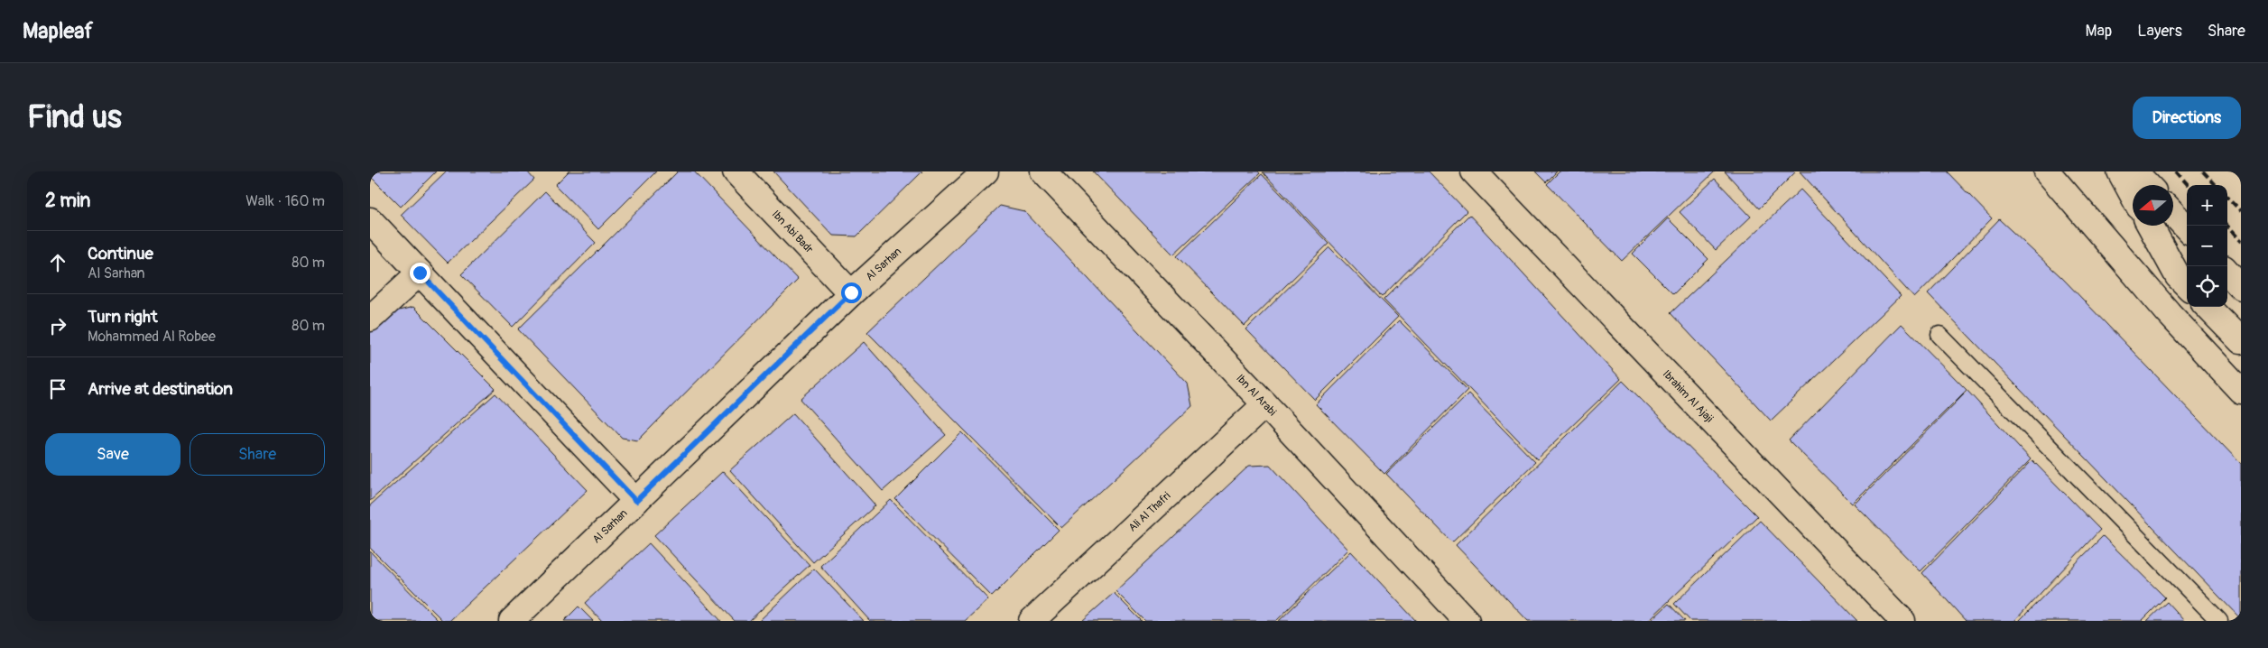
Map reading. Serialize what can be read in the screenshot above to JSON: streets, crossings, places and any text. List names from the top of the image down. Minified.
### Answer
{"streets":{"main road":["Ibn Abi Badr","Al Sarhan","Ibn Al Arabi","Ibrahim Al Ajaji","Ali Al Thafri"]},"crossings":[["Ibn Abi Badr","Al Sarhan"],["Ibn Al Arabi","Ali Al Thafri"]],"north":"left","page":{"header":"Mapleaf","nav":["Map","Layers","Share"],"buttons":["Directions",["Save","Share"]],"title":"Find us","heading":["2 min","Walk · 160 m"],"map_buttons":["+","−"],"list":[["Continue","Al Sarhan","80 m"],["Turn right","Mohammed Al Robee","80 m"],"Arrive at destination"]}}
